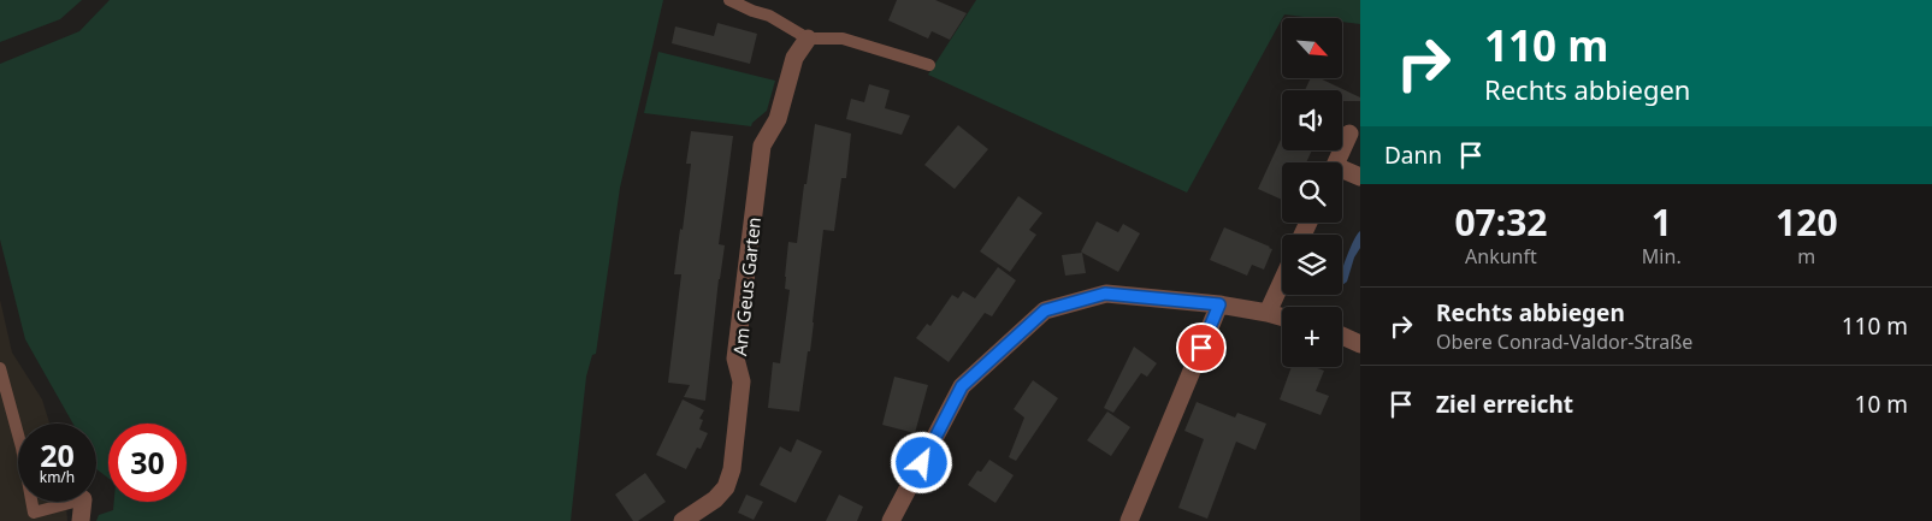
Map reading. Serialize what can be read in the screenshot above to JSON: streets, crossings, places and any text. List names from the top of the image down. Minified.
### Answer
{"streets":{"street":["Am Geus Garten"]},"north":"bottom right","page":{"turn":["110 m","Rechts abbiegen"],"map_buttons":"+","then":"Dann","eta":["07:32","Ankunft","1","Min.","120","m"],"list":[{"name":"Rechts abbiegen","note":"Obere Conrad-Valdor-Straße","value":"110 m"},{"name":"Ziel erreicht","value":"10 m"}],"speed":"20 km/h","limit":"30"}}
